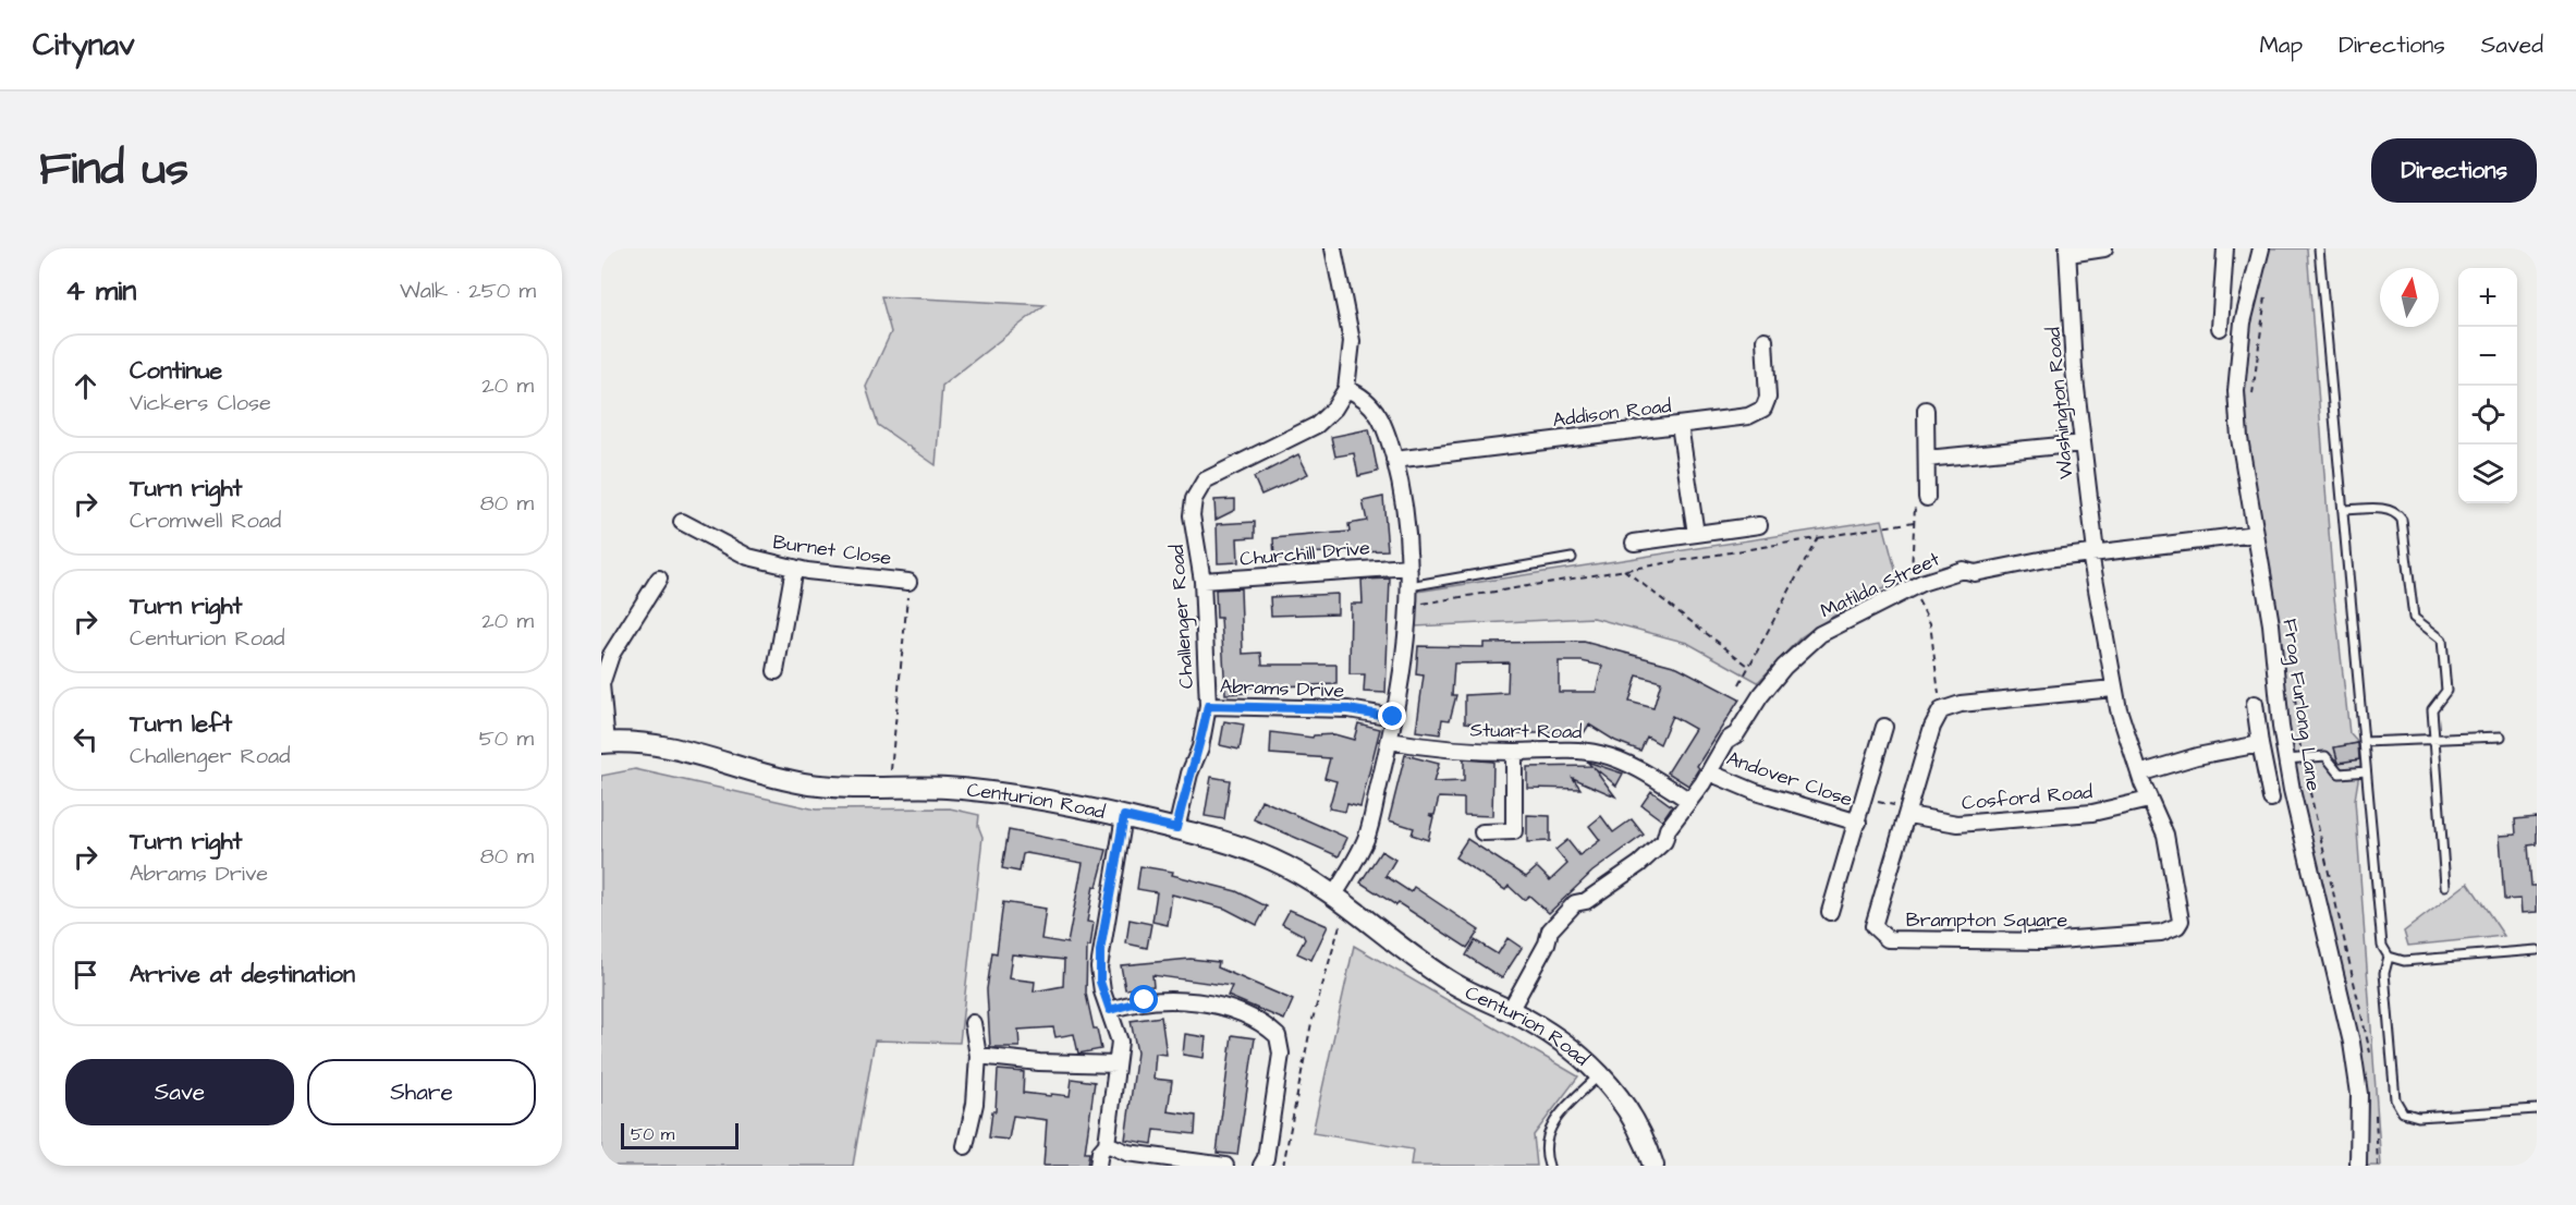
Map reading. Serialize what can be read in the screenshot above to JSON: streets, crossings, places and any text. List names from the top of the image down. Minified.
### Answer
{"streets":{"street":["Washington Road","Addison Road","Burnet Close","Churchill Drive","Matilda Street","Challenger Road","Abrams Drive","Frog Furlong Lane","Stuart Road","Andover Close","Cosford Road","Centurion Road","Brampton Square"]},"crossings":[["Washington Road","Matilda Street"],["Washington Road","Brampton Square"],["Churchill Drive","Challenger Road"],["Matilda Street","Frog Furlong Lane"],["Matilda Street","Stuart Road"],["Matilda Street","Andover Close"],["Matilda Street","Centurion Road"],["Matilda Street","Brampton Square"],["Challenger Road","Abrams Drive"],["Challenger Road","Centurion Road"],["Cosford Road","Brampton Square"]],"scale_bar":"50 m","north":"top","page":{"header":"Citynav","nav":["Map","Directions","Saved"],"title":"Find us","buttons":["Directions",["Save","Share"]],"heading":["4 min","Walk · 250 m"],"map_buttons":["+","−"],"list":[["Continue","Vickers Close","20 m"],["Turn right","Cromwell Road","80 m"],["Turn right","Centurion Road","20 m"],["Turn left","Challenger Road","50 m"],["Turn right","Abrams Drive","80 m"],"Arrive at destination"],"scale":"50 m"}}
